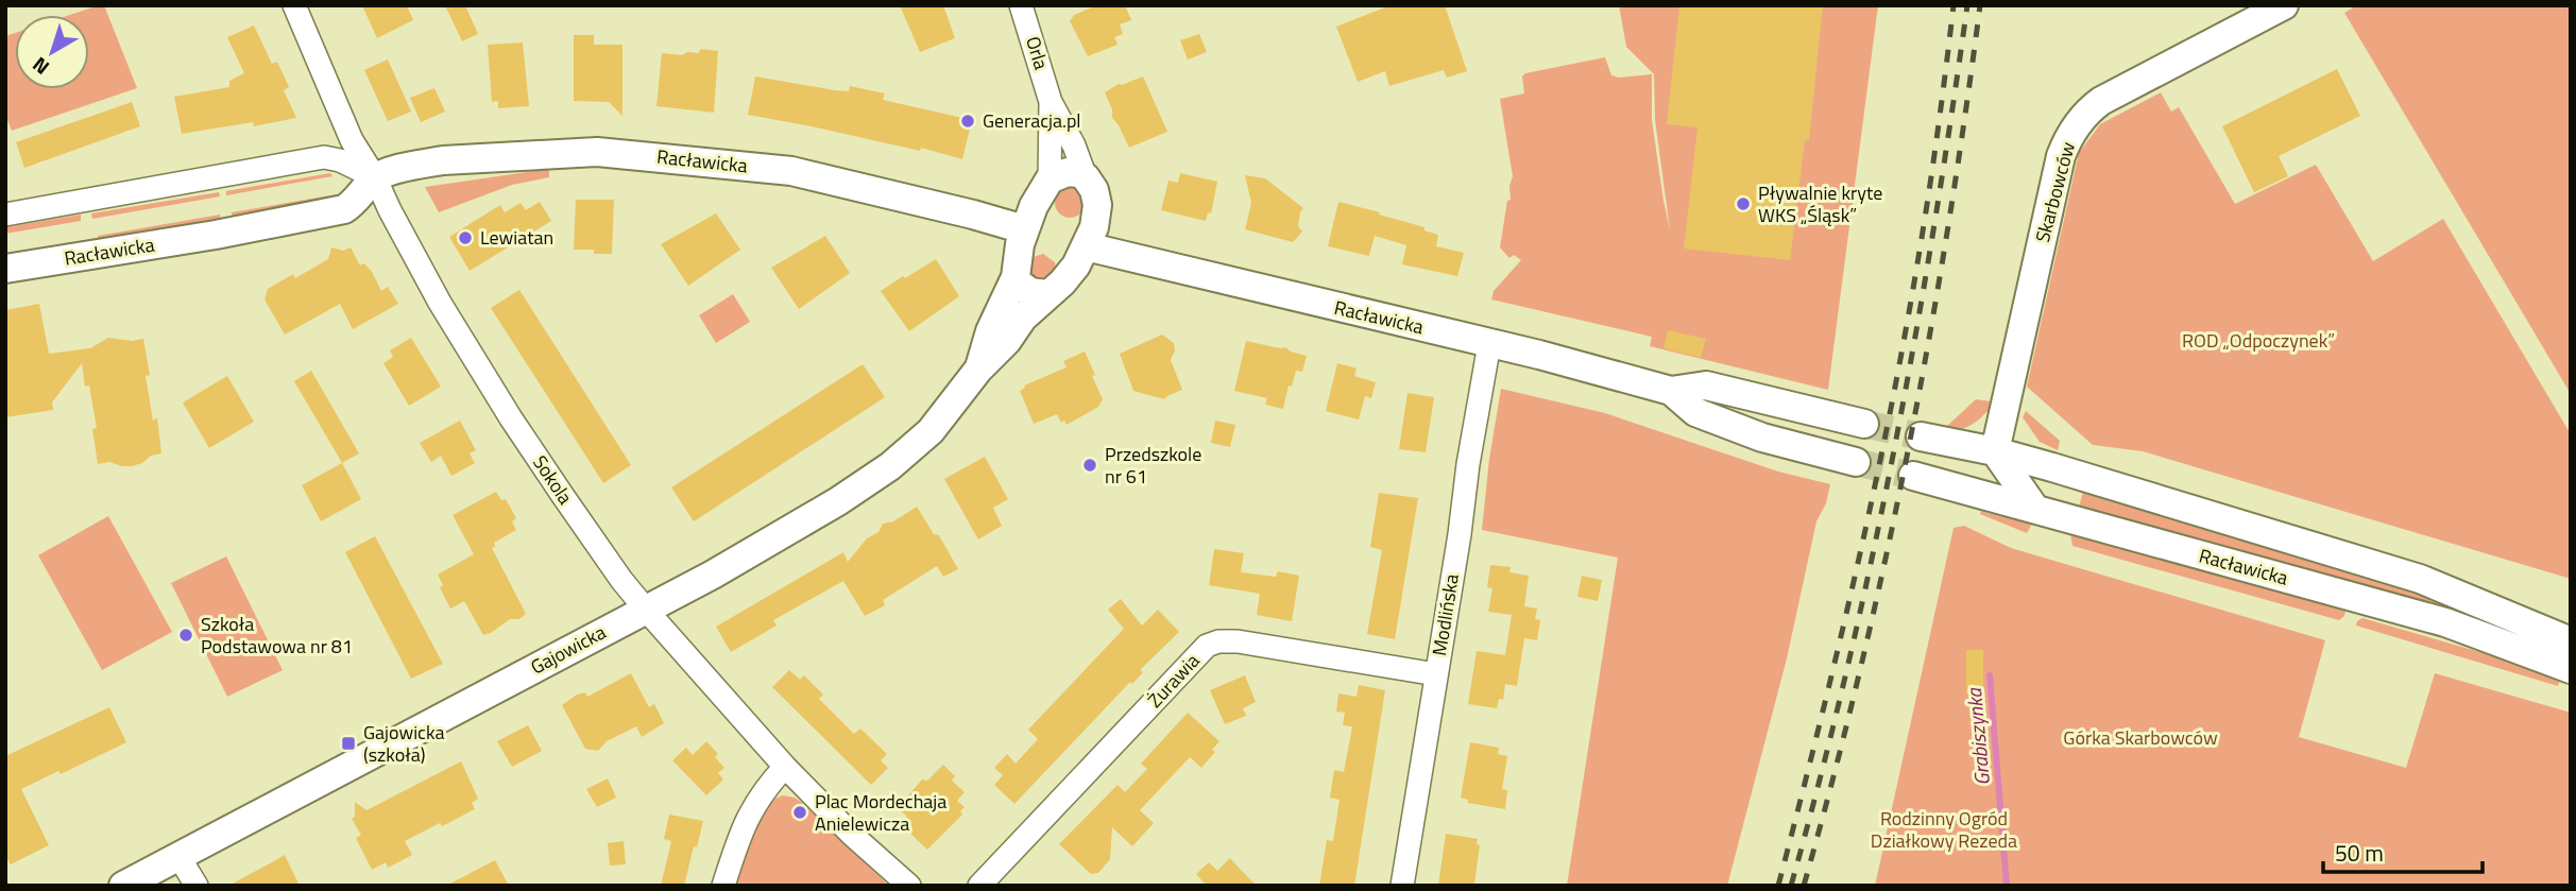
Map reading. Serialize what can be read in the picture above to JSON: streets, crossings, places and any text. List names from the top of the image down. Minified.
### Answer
{"streets":{"street":["Orla","Racławicka","Skarbowców","Sokola","Modlińska","Gajowicka","Żurawia"]},"crossings":[["Orla","Gajowicka"],["Racławicka","Skarbowców"],["Racławicka","Sokola"],["Racławicka","Modlińska"],["Racławicka","Gajowicka"],["Sokola","Gajowicka"],["Modlińska","Żurawia"]],"water":["Grabiszynka"],"parks":["ROD „Odpoczynek”","Górka Skarbowców","Rodzinny Ogród Działkowy Rezeda"],"places":{"other":["Generacja.pl","Pływalnie kryte WKS „Śląsk”","Lewiatan","Przedszkole nr 61","Szkoła Podstawowa nr 81","Plac Mordechaja Anielewicza"],"transit":["Gajowicka (szkoła)"]},"scale_bar":"50 m","north":"bottom left"}
